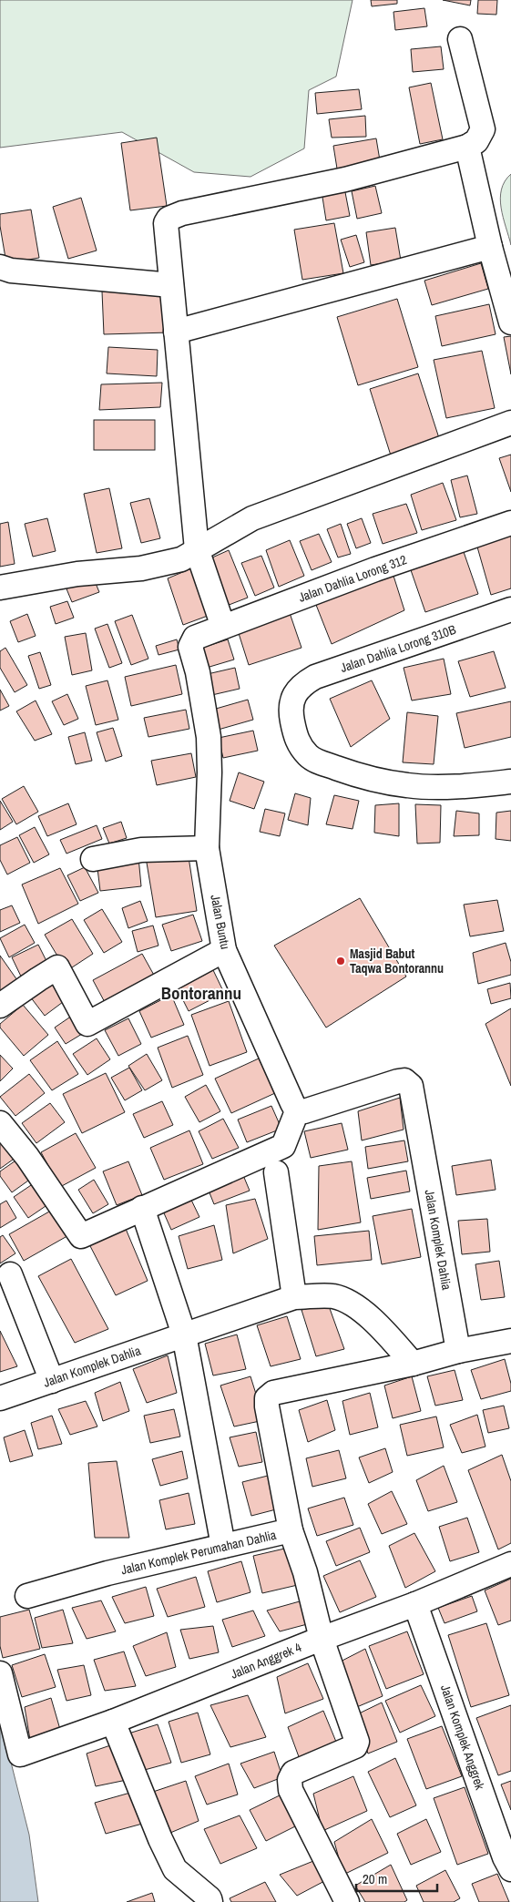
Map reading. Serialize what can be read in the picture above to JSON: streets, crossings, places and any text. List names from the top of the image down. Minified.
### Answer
{"streets":{"street":["Jalan Dahlia Lorong 312","Jalan Dahlia Lorong 310B","Jalan Buntu","Jalan Komplek Dahlia","Jalan Komplek Perumahan Dahlia","Jalan Anggrek 4","Jalan Komplek Anggrek"]},"crossings":[["Jalan Dahlia Lorong 312","Jalan Buntu"],["Jalan Buntu","Jalan Komplek Dahlia"],["Jalan Komplek Dahlia","Jalan Komplek Perumahan Dahlia"],["Jalan Komplek Perumahan Dahlia","Jalan Anggrek 4"],["Jalan Anggrek 4","Jalan Komplek Anggrek"]],"districts":["Bontorannu"],"places":["Masjid Babut Taqwa Bontorannu"],"scale_bar":"20 m"}
